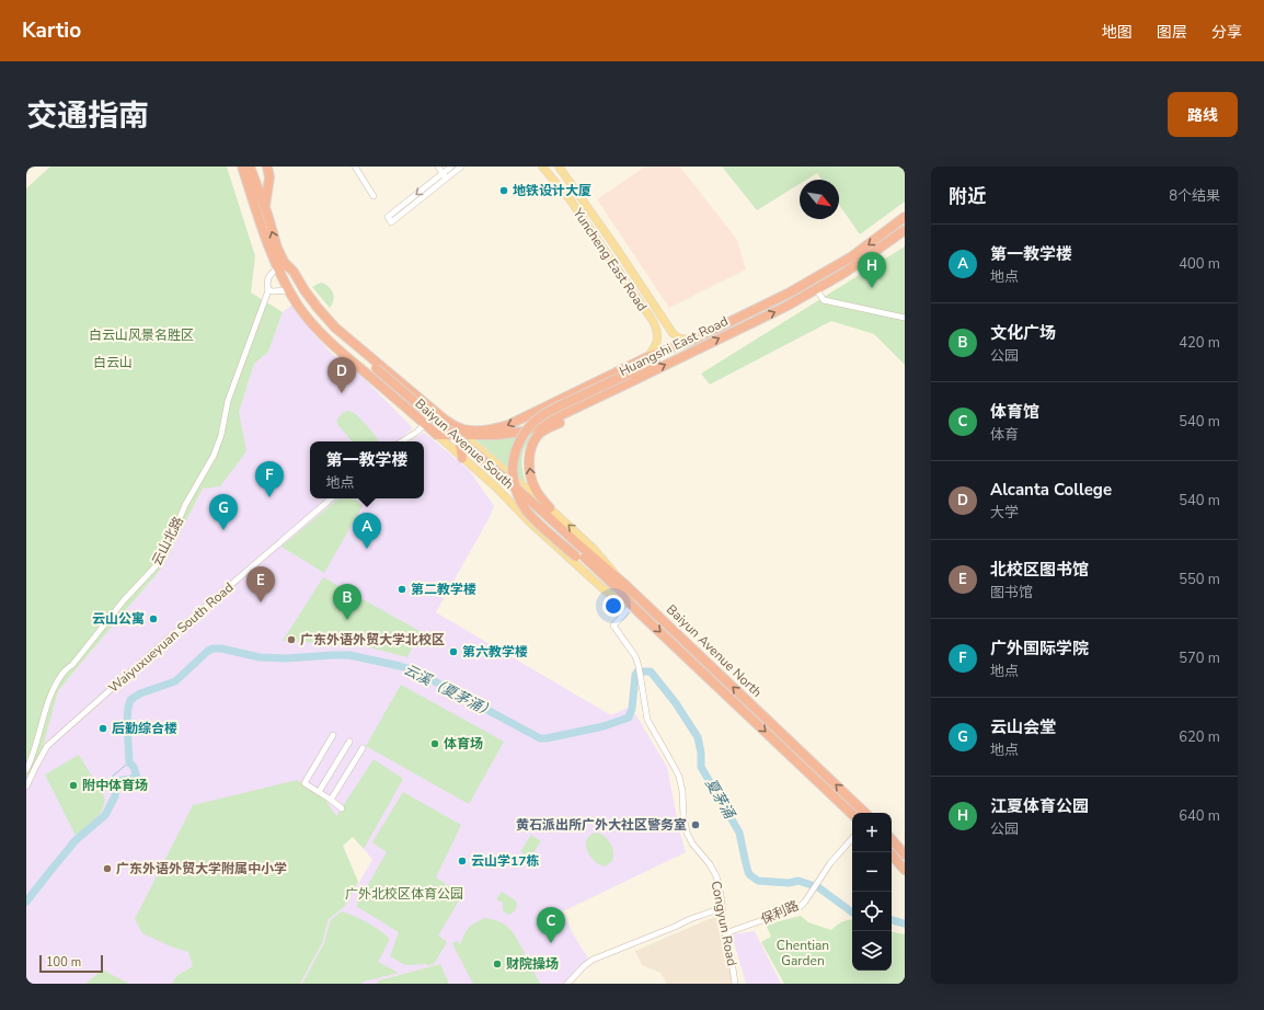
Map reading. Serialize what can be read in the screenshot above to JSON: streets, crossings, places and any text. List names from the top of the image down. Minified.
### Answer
{"streets":{"highway":["Huangshi East Road","Baiyun Avenue South","Baiyun Avenue North"],"main road":["Yuncheng East Road"],"street":["云山北路","Waiyuxueyuan South Road","保利路","Congyun Road"]},"crossings":[["Yuncheng East Road","Huangshi East Road"],["Huangshi East Road","Baiyun Avenue South"],["Baiyun Avenue South","云山北路"],["Baiyun Avenue South","Baiyun Avenue North"],["Baiyun Avenue South","Congyun Road"],["Baiyun Avenue North","Congyun Road"],["保利路","Congyun Road"]],"water":["云溪（夏茅涌）","夏茅涌"],"parks":["白云山风景名胜区","白云山","广外北校区体育公园","Chentian Garden"],"places":["地铁设计大厦","第二教学楼","云山公寓","广东外语外贸大学北校区","第六教学楼","后勤综合楼","体育场","附中体育场","黄石派出所广外大社区警务室","云山学17栋","广东外语外贸大学附属中小学","财院操场"],"scale_bar":"100 m","north":"bottom right","page":{"header":"Kartio","nav":["地图","图层","分享"],"title":"交通指南","buttons":"路线","heading":["附近","8个结果"],"list":[{"mark":"A","name":"第一教学楼","note":"地点","value":"400 m"},{"mark":"B","name":"文化广场","note":"公园","value":"420 m"},{"mark":"C","name":"体育馆","note":"体育","value":"540 m"},{"mark":"D","name":"Alcanta College","note":"大学","value":"540 m"},{"mark":"E","name":"北校区图书馆","note":"图书馆","value":"550 m"},{"mark":"F","name":"广外国际学院","note":"地点","value":"570 m"},{"mark":"G","name":"云山会堂","note":"地点","value":"620 m"},{"mark":"H","name":"江夏体育公园","note":"公园","value":"640 m"}],"pins":["H","D","F","G","A","E","B","C"],"popup":["第一教学楼","地点"],"map_buttons":["+","−"],"scale":"100 m"}}
